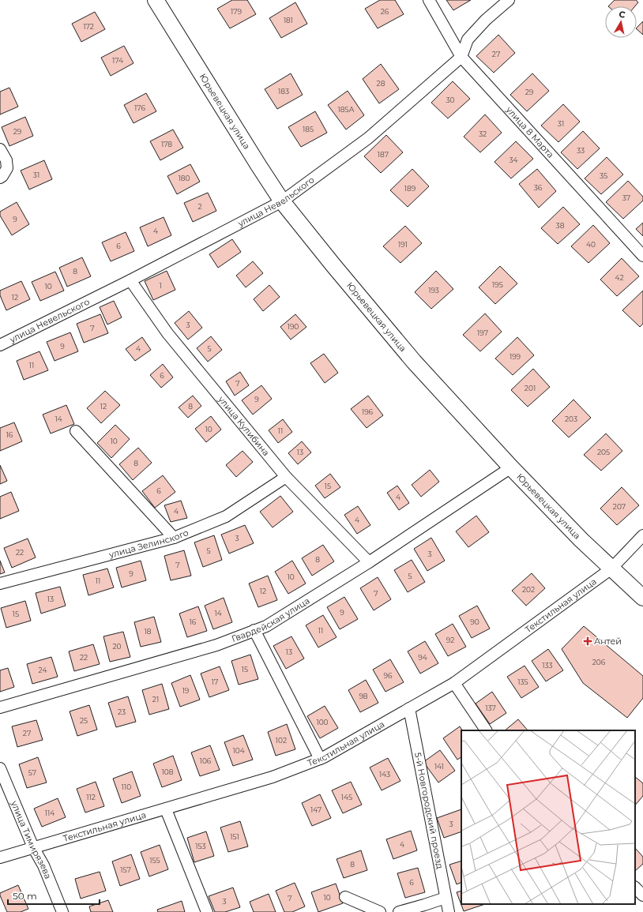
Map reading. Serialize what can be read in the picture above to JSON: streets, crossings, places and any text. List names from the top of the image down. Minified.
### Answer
{"streets":{"main road":["Юрьевецкая улица"],"street":["улица 8 Марта","улица Невельского","улица Кулибина","улица Зелинского","Текстильная улица","Гвардейская улица","5-й Новгородский проезд","улица Тимирязева"]},"crossings":[["Юрьевецкая улица","улица Невельского"],["Юрьевецкая улица","Текстильная улица"],["Юрьевецкая улица","Гвардейская улица"],["улица 8 Марта","улица Невельского"],["улица Невельского","улица Кулибина"],["улица Кулибина","улица Зелинского"],["улица Кулибина","Гвардейская улица"],["Текстильная улица","5-й Новгородский проезд"],["Текстильная улица","улица Тимирязева"]],"places":{"health":["Антей"]},"house_numbers":["179","26","181","172","27","174","28","183","29","30","176","185А","31","185","29","32","178","33","187","34","31","35","180","36","189","37","2","9","38","4","191","40","6","8","42","195","1","10","193","12","3","190","7","197","9","4","5","199","11","6","7","201","9","12","8","196","14","203","10","11","16","10","13","205","8","15","6","4","207","4","4","3","5","22","3","8","7","9","5","10","11","202","12","7","13","9","14","15","16","90","11","18","92","20","13","22","94","206","133","15","24","96","17","135","19","98","21","137","23","25","100","27","102","104","106","141","108","57","143","110","112","145","147","114","3","151","4","153","155","8","157","6","10","7","3"],"scale_bar":"50 m","north":"top"}
